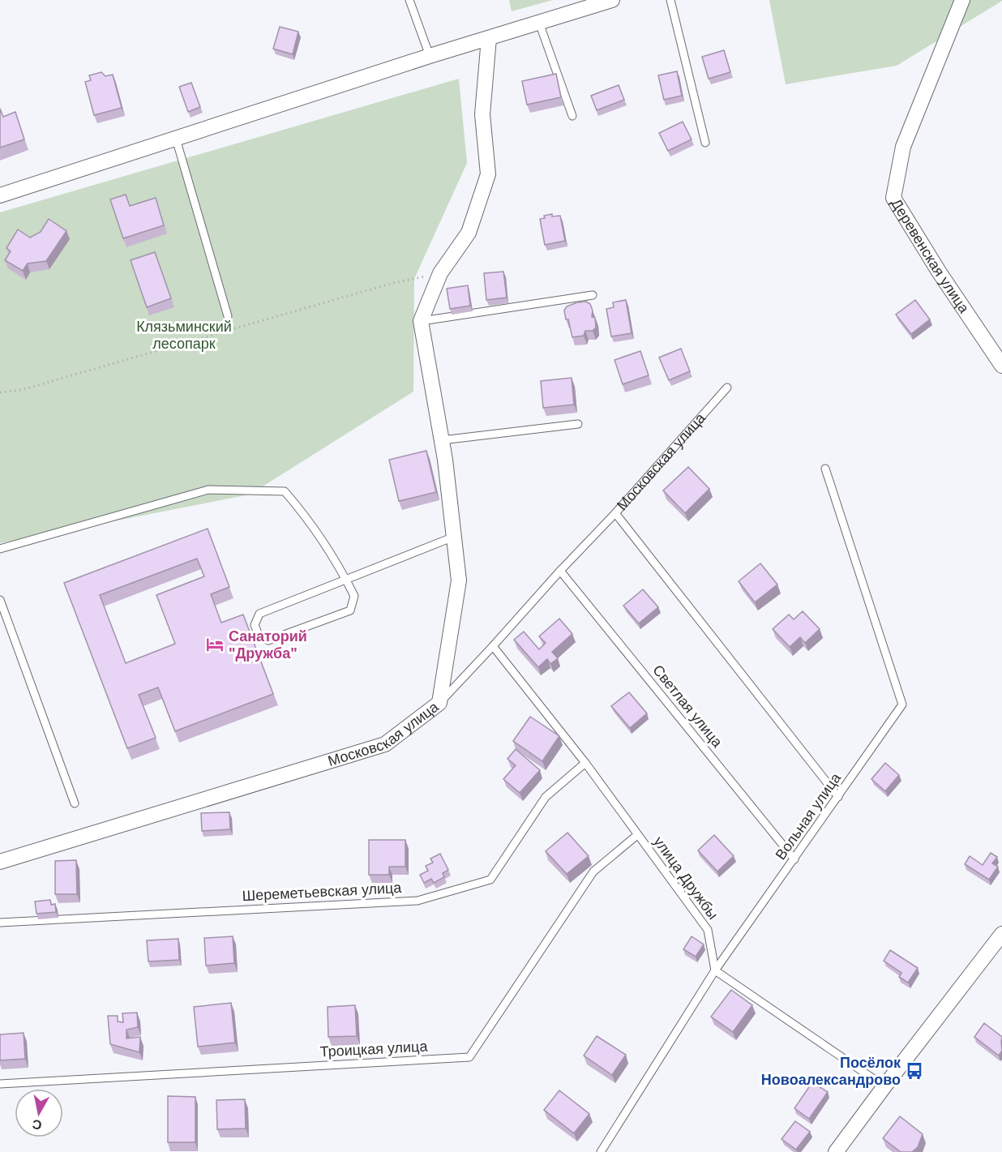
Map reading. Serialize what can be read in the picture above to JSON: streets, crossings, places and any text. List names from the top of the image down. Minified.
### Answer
{"streets":{"street":["Деревенская улица","Московская улица"],"lane":["Светлая улица","Вольная улица","улица Дружбы","Шереметьевская улица","Троицкая улица"]},"crossings":[["Московская улица","Светлая улица"],["Московская улица","улица Дружбы"],["Светлая улица","Вольная улица"],["Вольная улица","улица Дружбы"],["улица Дружбы","Шереметьевская улица"],["улица Дружбы","Троицкая улица"]],"parks":["Клязьминский лесопарк"],"places":{"hotel":["Санаторий \"Дружба\""],"bus stop":["Посёлок Новоалександрово"]},"north":"bottom"}
